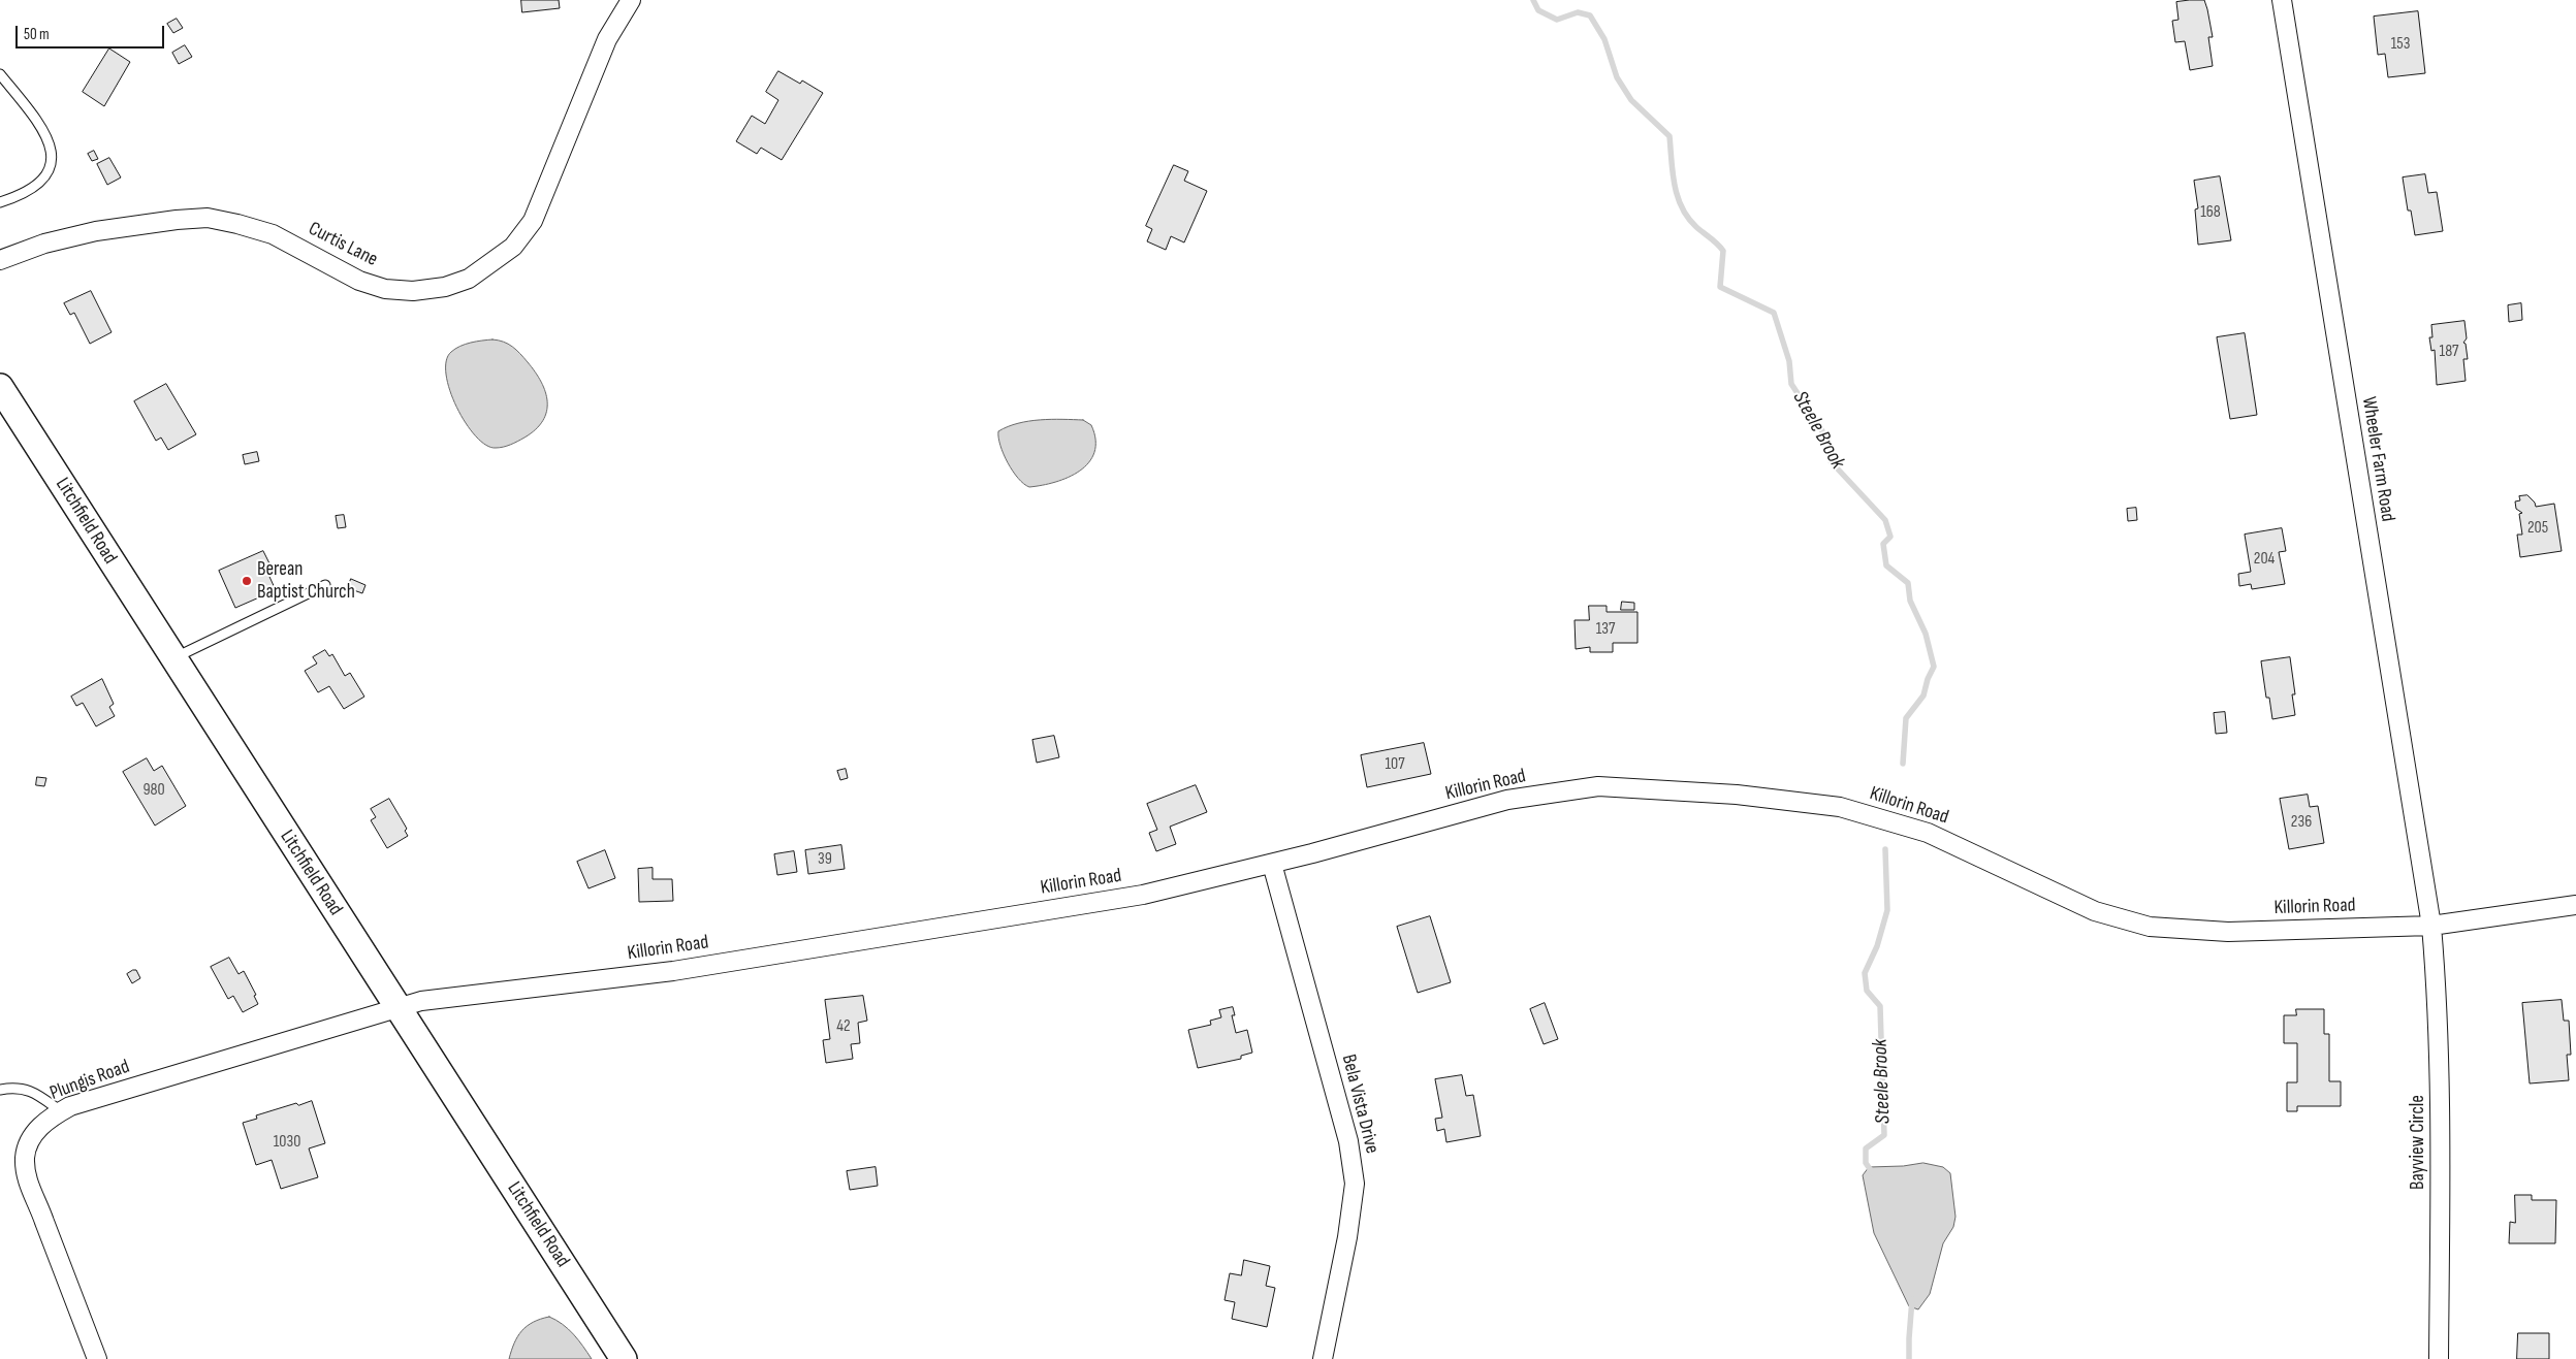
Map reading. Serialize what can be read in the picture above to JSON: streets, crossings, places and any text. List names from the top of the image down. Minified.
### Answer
{"streets":{"main road":["Litchfield Road"],"street":["Curtis Lane","Wheeler Farm Road","Killorin Road","Plungis Road","Bela Vista Drive","Bayview Circle"]},"crossings":[["Wheeler Farm Road","Killorin Road"],["Wheeler Farm Road","Bayview Circle"],["Litchfield Road","Killorin Road"],["Litchfield Road","Plungis Road"],["Killorin Road","Plungis Road"],["Killorin Road","Bela Vista Drive"],["Killorin Road","Bayview Circle"]],"water":["Steele Brook"],"places":["Berean Baptist Church"],"house_numbers":["153","168","187","205","204","137","107","980","236","39","42","1030"],"scale_bar":"50 m"}
